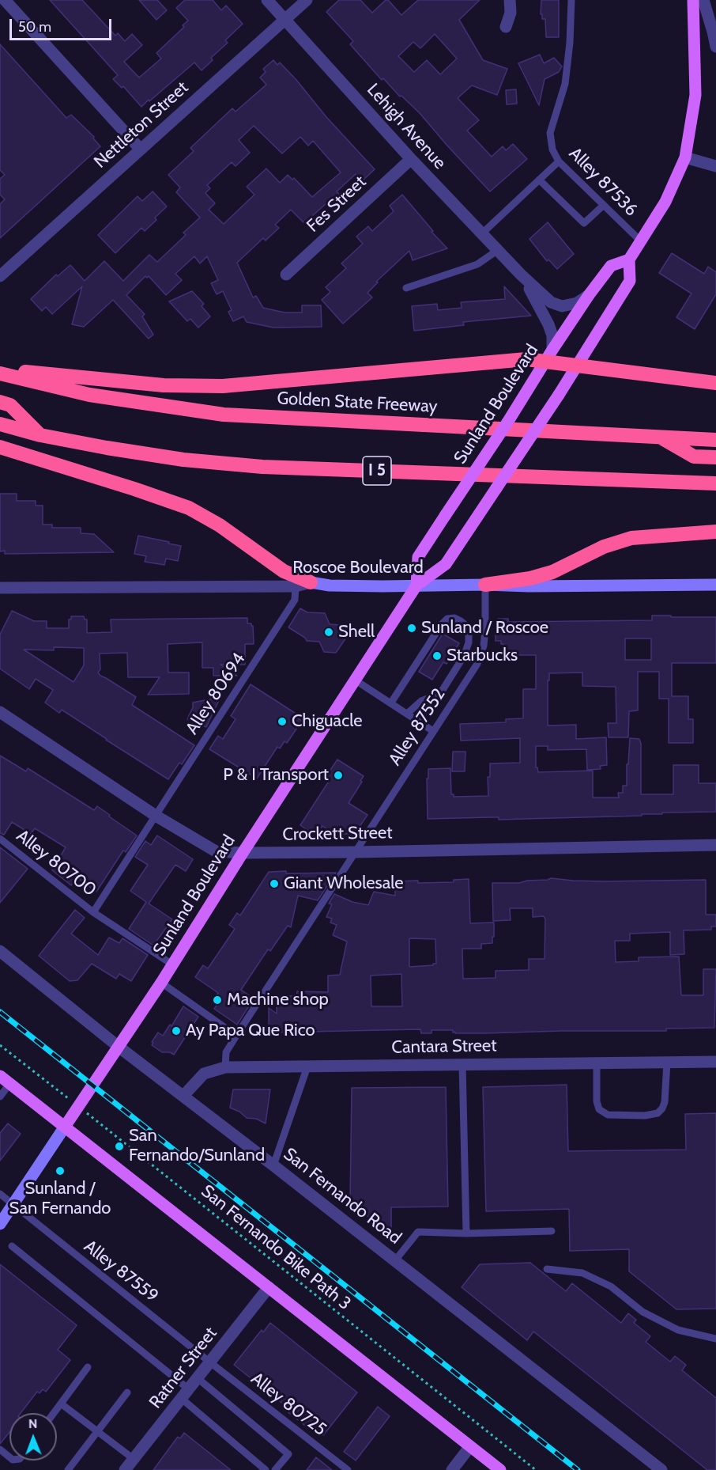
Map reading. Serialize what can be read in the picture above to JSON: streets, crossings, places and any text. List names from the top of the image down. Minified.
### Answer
{"streets":{"highway":["Golden State Freeway","I 5"],"main road":["Sunland Boulevard","Roscoe Boulevard"],"street":["Nettleton Street","Lehigh Avenue","Fes Street","Crockett Street","Cantara Street","San Fernando Road","Ratner Street"],"lane":["Alley 87536","Alley 80694","Alley 87552","Alley 80700","Alley 87559","Alley 80725"],"path":["San Fernando Bike Path 3"]},"crossings":[["Nettleton Street","Lehigh Avenue"],["Lehigh Avenue","Fes Street"],["Lehigh Avenue","Sunland Boulevard"],["Sunland Boulevard","Roscoe Boulevard"],["Sunland Boulevard","Crockett Street"],["Sunland Boulevard","Alley 80700"],["Sunland Boulevard","San Fernando Road"],["Sunland Boulevard","San Fernando Bike Path 3"],["Sunland Boulevard","Alley 87559"],["Roscoe Boulevard","Alley 80694"],["Roscoe Boulevard","Alley 87552"],["Alley 80694","Crockett Street"],["Alley 80694","Alley 80700"],["Alley 87552","Crockett Street"],["Alley 87552","Cantara Street"],["Cantara Street","San Fernando Road"],["Alley 87559","Ratner Street"],["Alley 87559","Alley 80725"],["Ratner Street","Alley 80725"]],"places":["Sunland / Roscoe","Shell","Starbucks","Chiguacle","P & I Transport","Giant Wholesale","Machine shop","Ay Papa Que Rico","San Fernando/Sunland","Sunland / San Fernando"],"scale_bar":"50 m","north":"top"}
